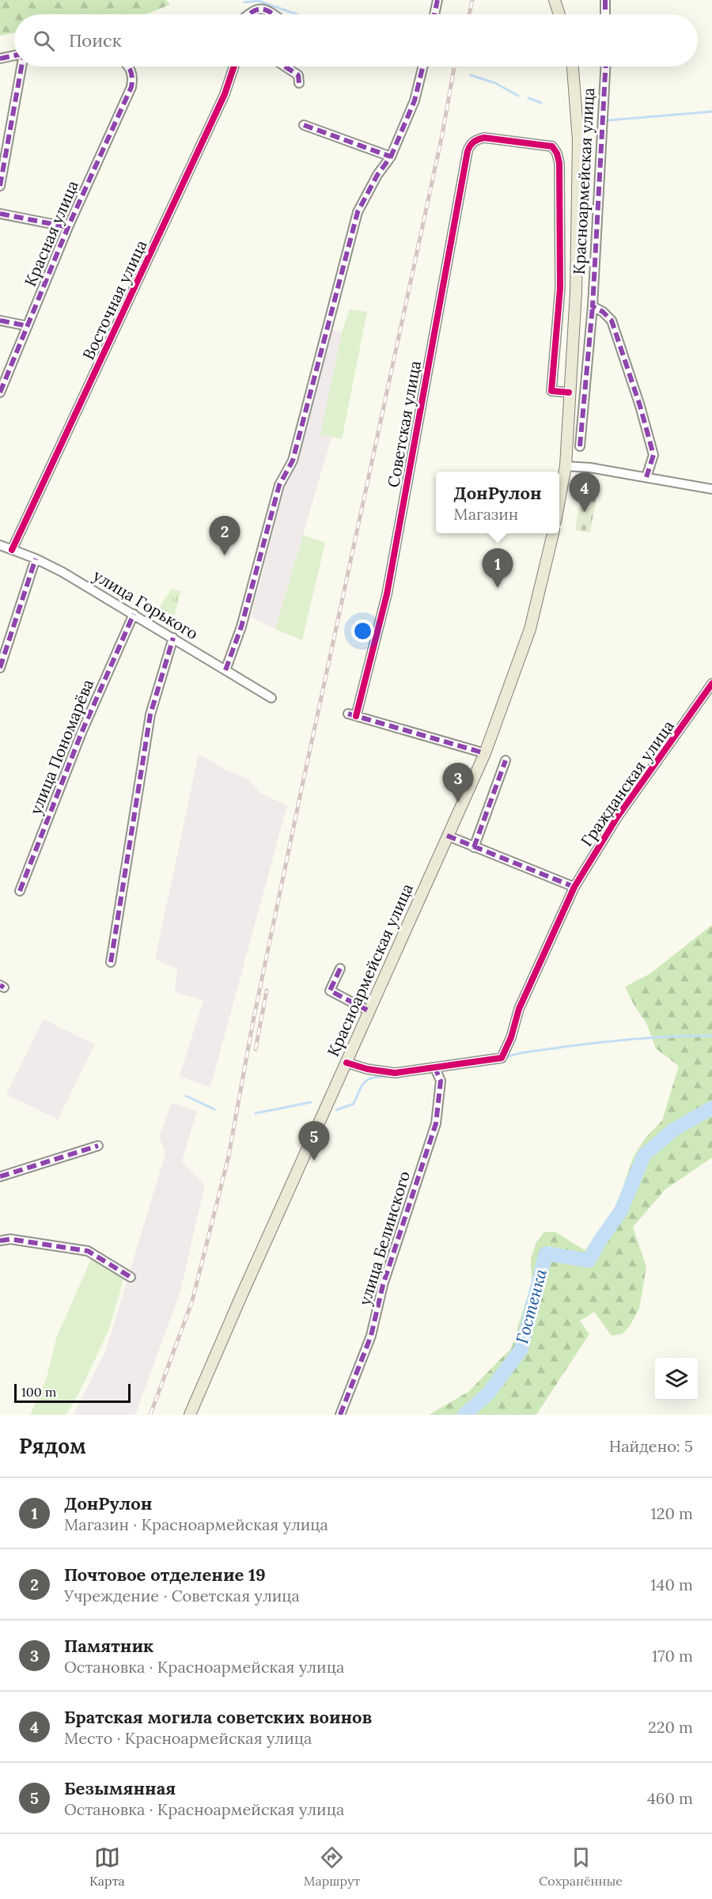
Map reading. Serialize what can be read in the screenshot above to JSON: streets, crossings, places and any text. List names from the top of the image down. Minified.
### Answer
{"streets":{"main road":["Красноармейская улица"],"street":["Красная улица","Восточная улица","Советская улица","улица Горького","улица Пономарёва","Гражданская улица","улица Белинского"]},"crossings":[["Красноармейская улица","Советская улица"],["Восточная улица","улица Горького"],["улица Горького","улица Пономарёва"],["Гражданская улица","улица Белинского"]],"water":["Гостенка"],"scale_bar":"100 m","page":{"search":"Поиск","popup":["ДонРулон","Магазин"],"pins":["4","2","1","3","5"],"scale":"100 m","heading":["Рядом","Найдено: 5"],"list":[{"mark":"1","name":"ДонРулон","note":"Магазин · Красноармейская улица","value":"120 m"},{"mark":"2","name":"Почтовое отделение 19","note":"Учреждение · Советская улица","value":"140 m"},{"mark":"3","name":"Памятник","note":"Остановка · Красноармейская улица","value":"170 m"},{"mark":"4","name":"Братская могила советских воинов","note":"Место · Красноармейская улица","value":"220 m"},{"mark":"5","name":"Безымянная","note":"Остановка · Красноармейская улица","value":"460 m"}],"nav":["Карта","Маршрут","Сохранённые"]}}
